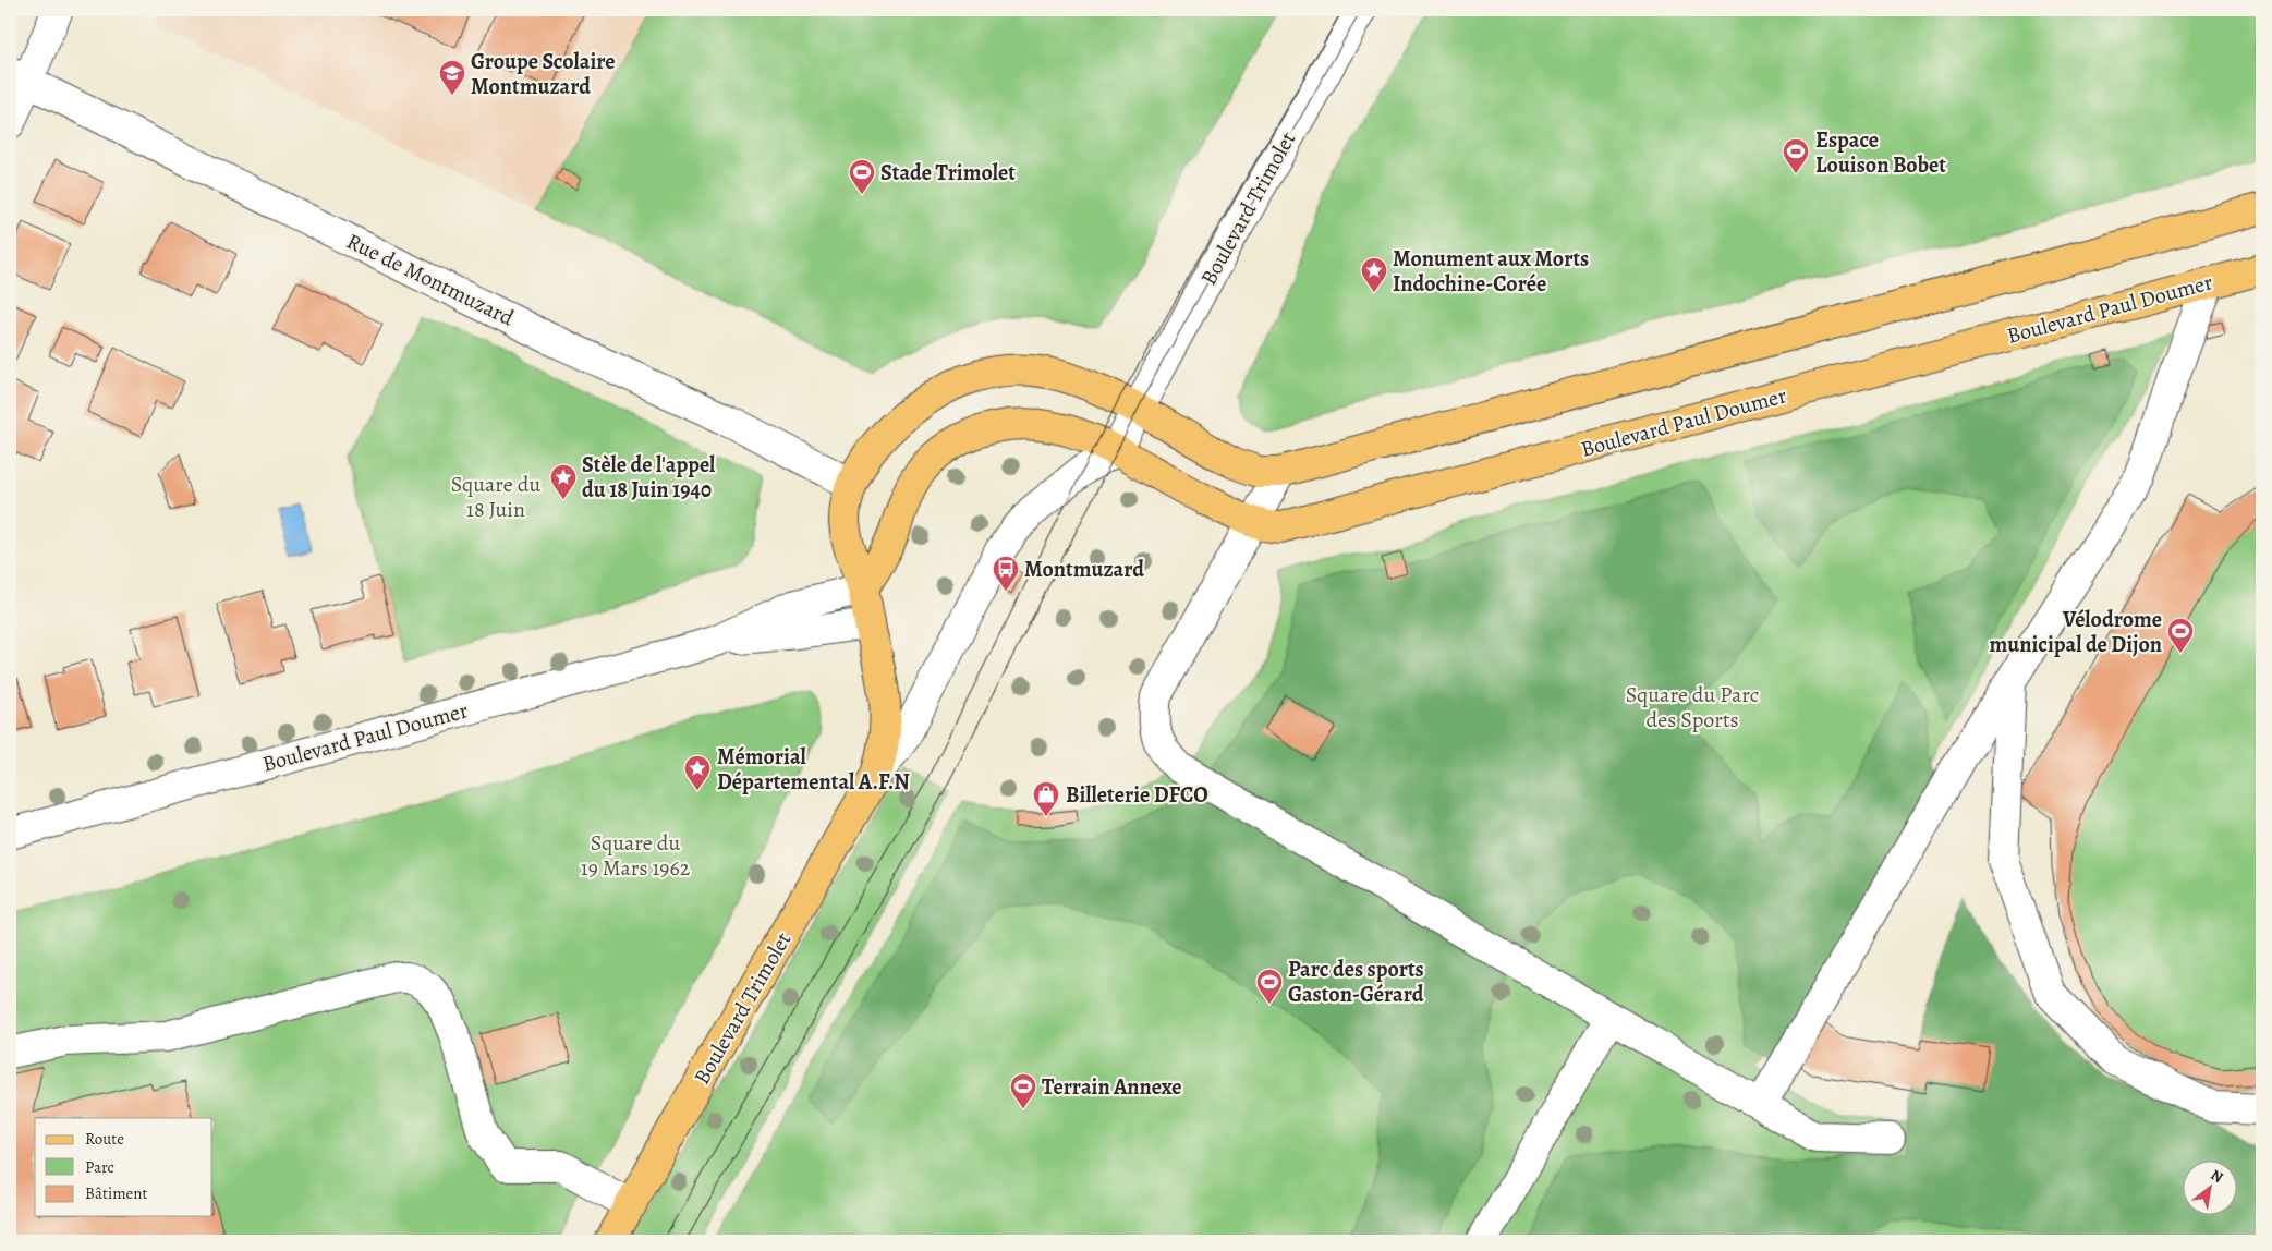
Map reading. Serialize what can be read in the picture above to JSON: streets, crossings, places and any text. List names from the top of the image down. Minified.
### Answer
{"streets":{"main road":["Boulevard Trimolet","Boulevard Paul Doumer"],"street":["Rue de Montmuzard"]},"crossings":[["Boulevard Trimolet","Rue de Montmuzard"],["Boulevard Trimolet","Boulevard Paul Doumer"]],"parks":["Square du 18 Juin","Square du Parc des Sports","Square du 19 Mars 1962"],"places":{"school or university":["Groupe Scolaire Montmuzard"],"sports":["Espace Louison Bobet","Stade Trimolet","Vélodrome municipal de Dijon","Parc des sports Gaston-Gérard","Terrain Annexe"],"place":["Monument aux Morts Indochine-Corée","Stèle de l'appel du 18 Juin 1940","Mémorial Départemental A.F.N"],"bus stop":["Montmuzard"],"shop":["Billeterie DFCO"]},"legend":["Route","Parc","Bâtiment"],"north":"top right"}
